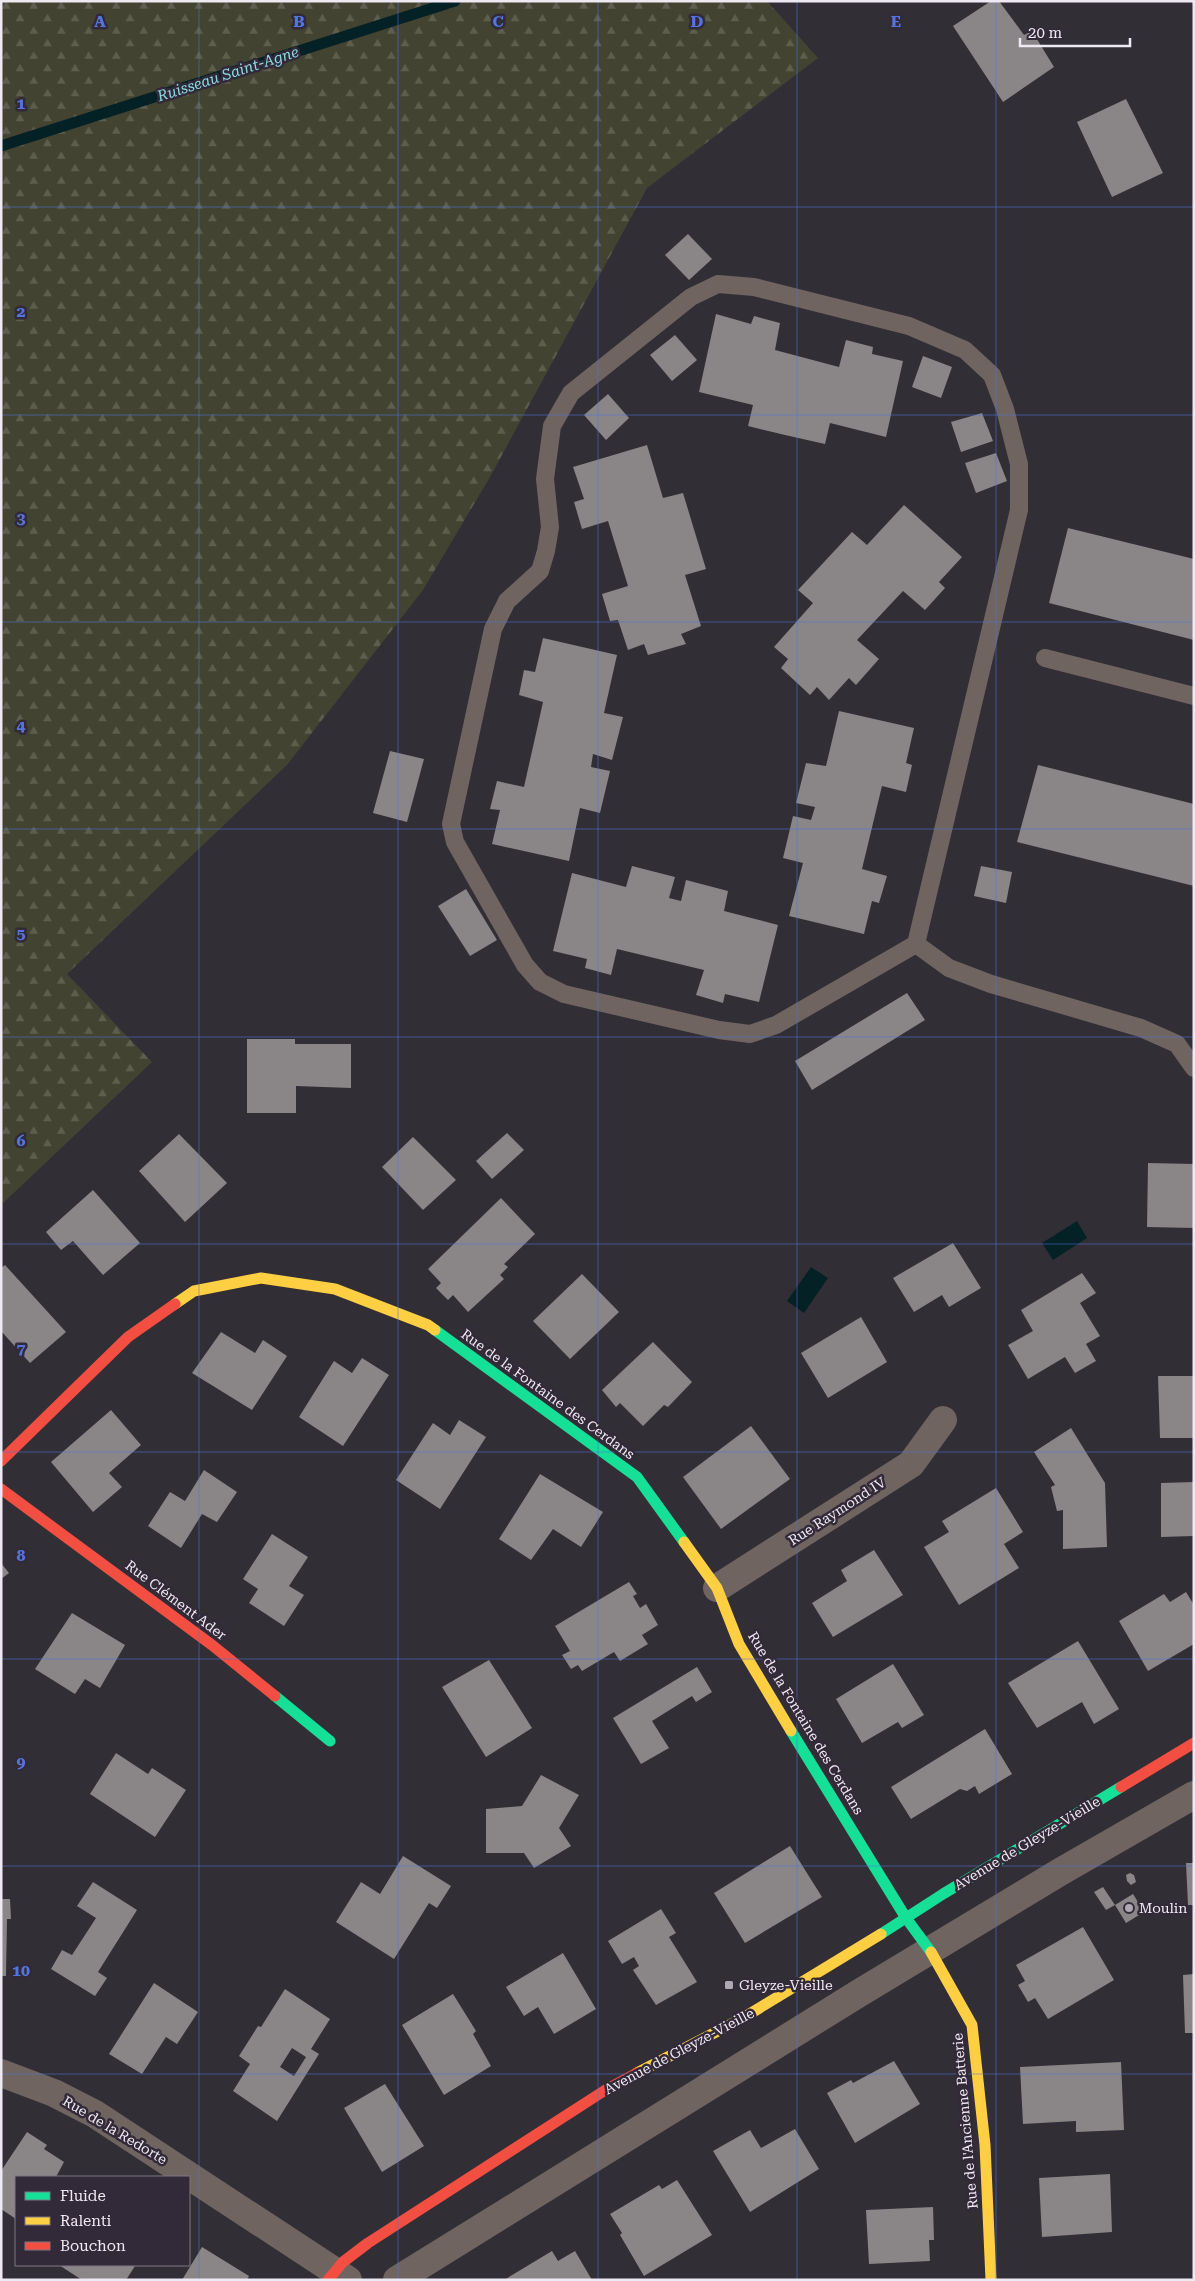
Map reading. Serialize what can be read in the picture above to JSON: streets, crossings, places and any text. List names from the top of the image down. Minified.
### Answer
{"streets":{"street":["Rue de la Fontaine des Cerdans","Rue Raymond IV","Rue Clément Ader","Avenue de Gleyze-Vieille","Rue de l'Ancienne Batterie","Rue de la Redorte"]},"crossings":[["Rue de la Fontaine des Cerdans","Rue Raymond IV"],["Rue de la Fontaine des Cerdans","Avenue de Gleyze-Vieille"],["Rue de la Fontaine des Cerdans","Rue de l'Ancienne Batterie"],["Avenue de Gleyze-Vieille","Rue de l'Ancienne Batterie"],["Avenue de Gleyze-Vieille","Rue de la Redorte"]],"water":["Ruisseau Saint-Agne"],"places":{"other":["Moulin"],"transit":["Gleyze-Vieille"]},"legend":["Fluide","Ralenti","Bouchon"],"scale_bar":"20 m","grid":{"columns":["A","B","C","D","E"],"rows":["1","2","3","4","5","6","7","8","9","10"]}}
